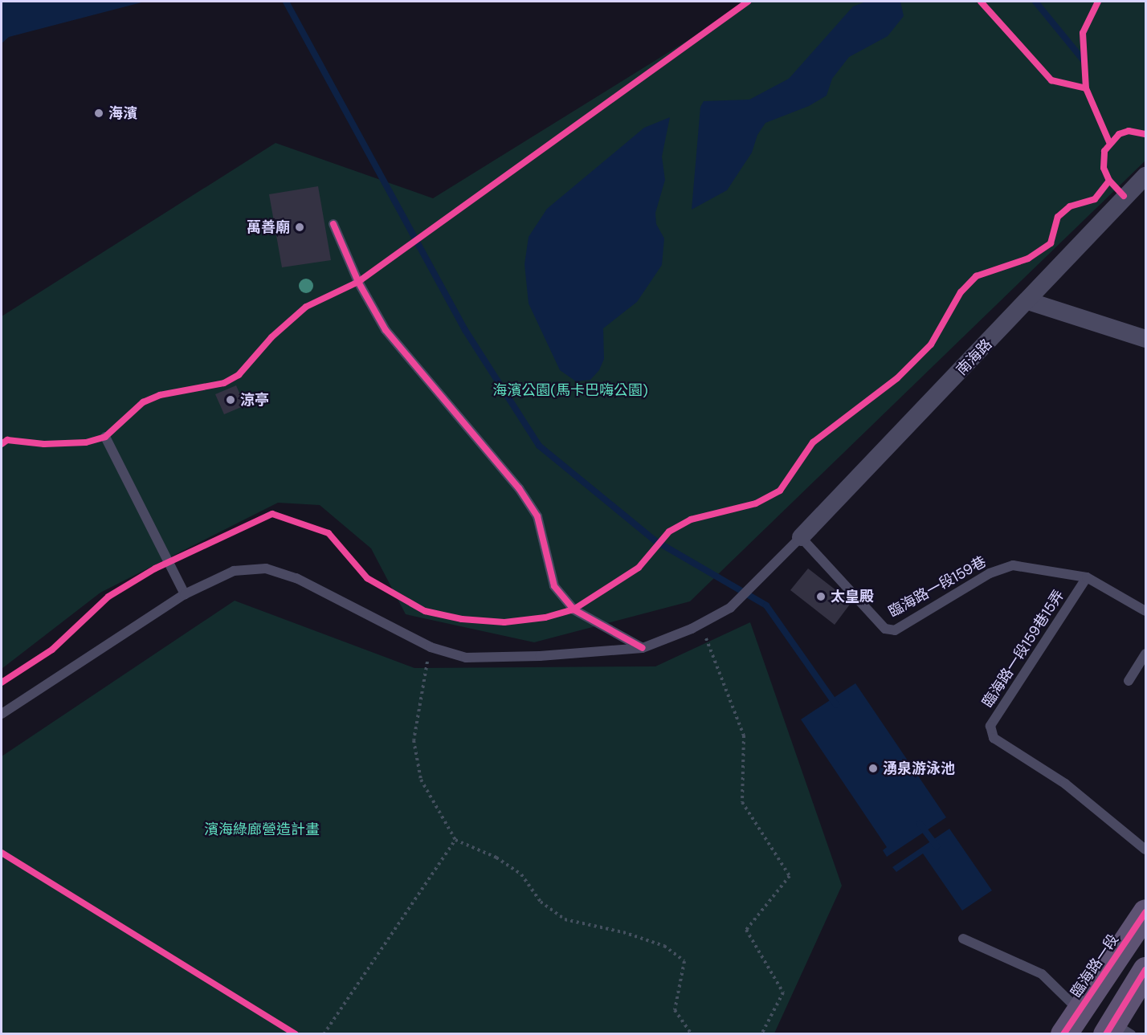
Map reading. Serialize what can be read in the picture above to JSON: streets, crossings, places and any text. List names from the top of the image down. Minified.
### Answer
{"streets":{"main road":["臨海路一段"],"street":["南海路"],"lane":["臨海路一段159巷","臨海路一段159巷15弄"]},"crossings":[["南海路","臨海路一段159巷"],["臨海路一段159巷","臨海路一段159巷15弄"]],"parks":["海濱公園(馬卡巴嗨公園)","濱海綠廊營造計畫"],"places":["海濱","萬善廟","涼亭","太皇殿","湧泉游泳池"]}
